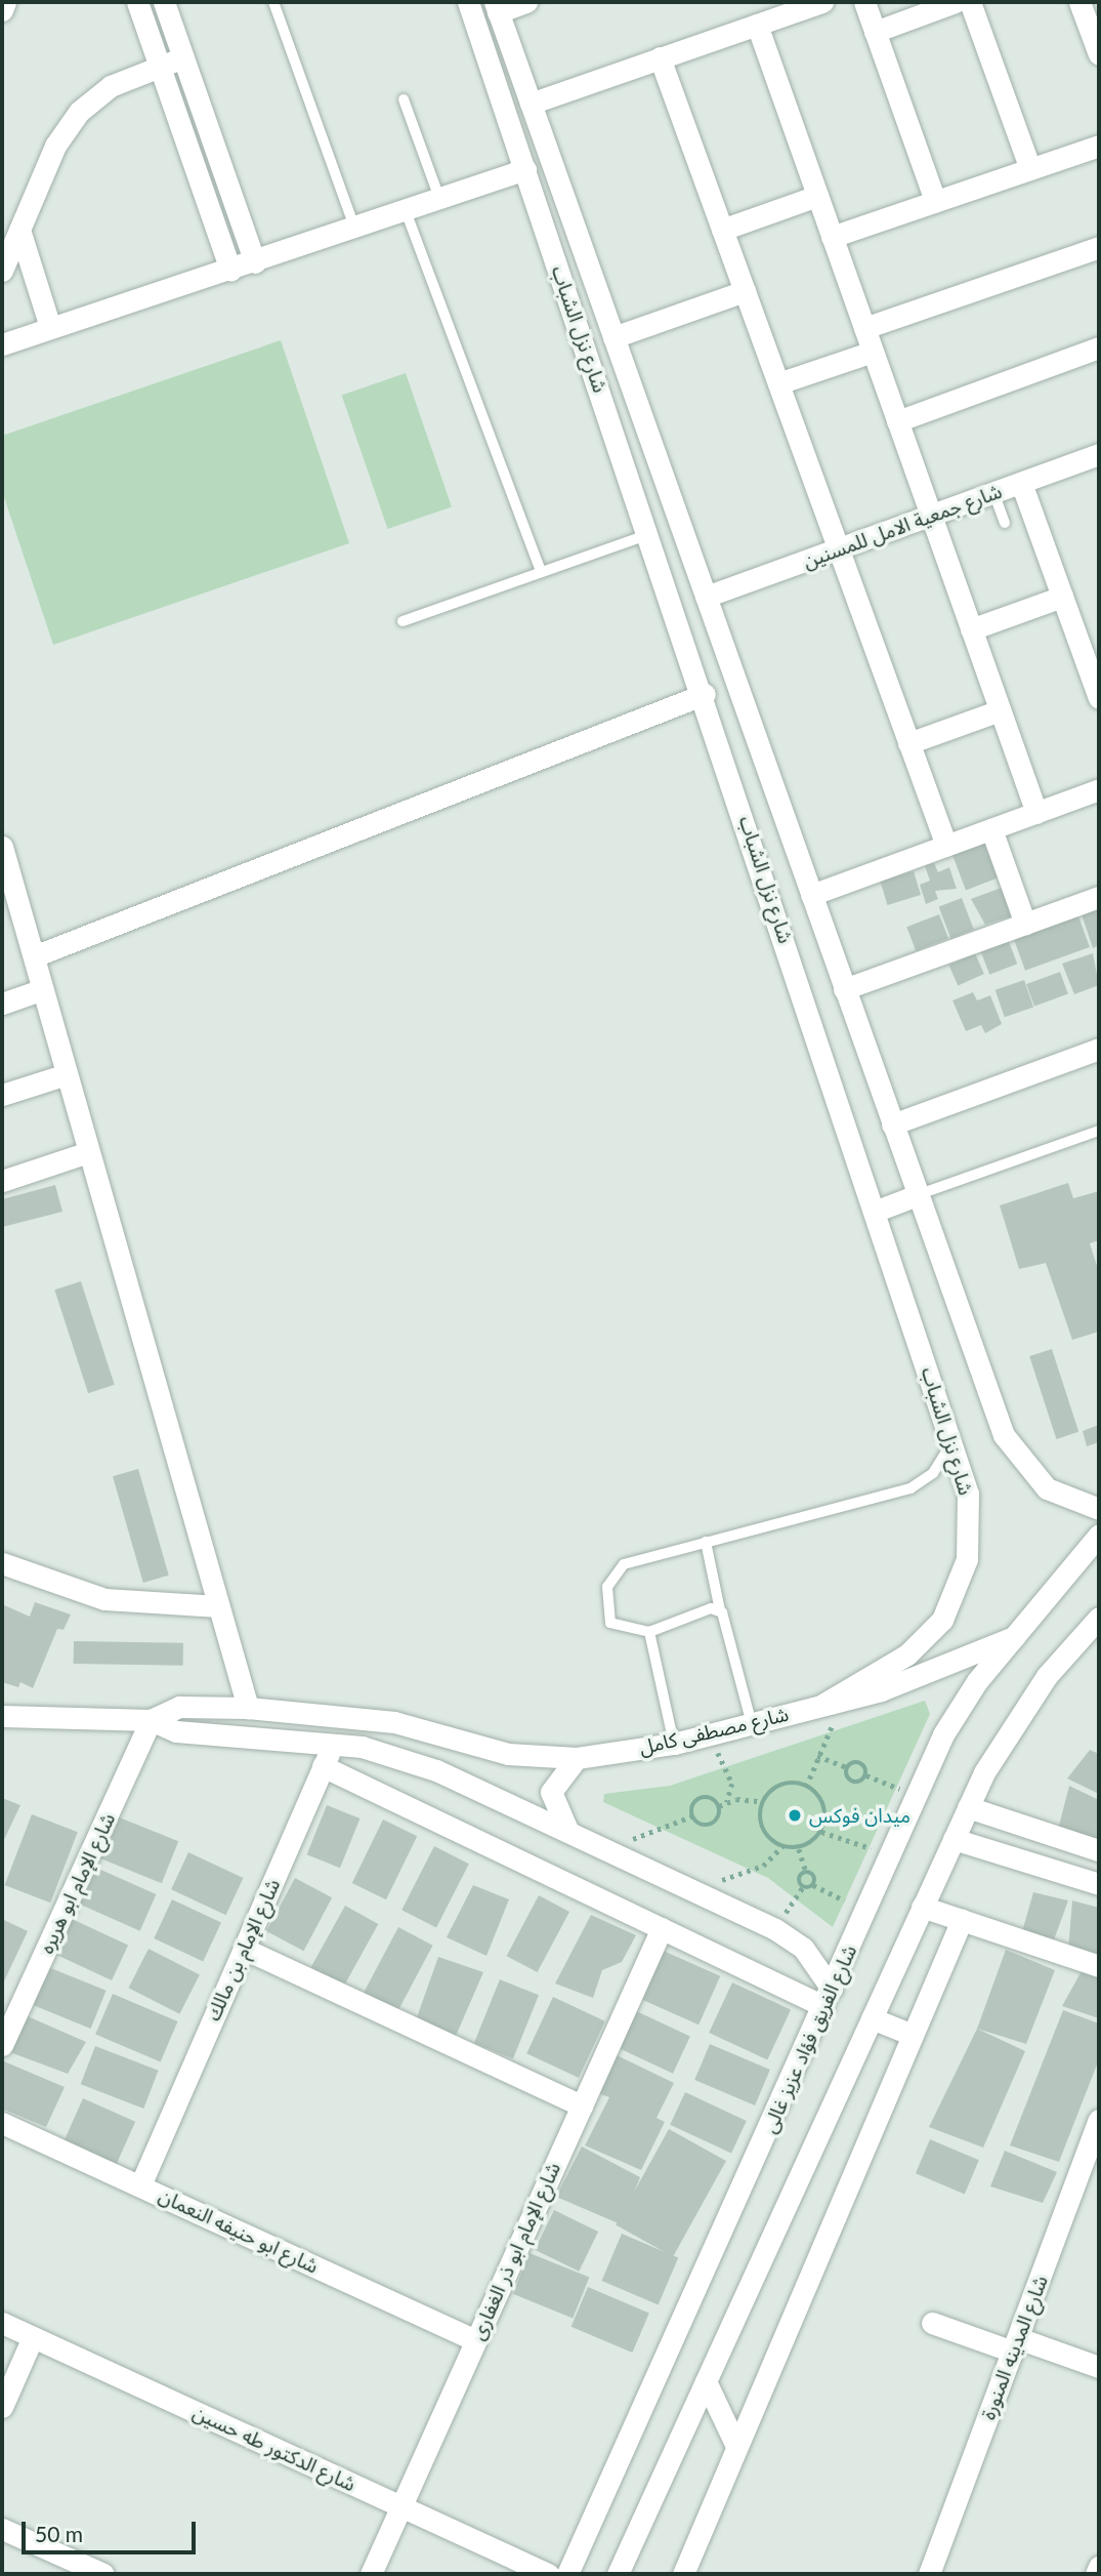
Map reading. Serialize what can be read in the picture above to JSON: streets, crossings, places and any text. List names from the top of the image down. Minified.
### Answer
{"streets":{"street":["شارع نزل الشباب","شارع جمعية الامل للمسنين","شارع مصطفى كامل","شارع الإمام ابو هريره","شارع الإمام بن مالك","شارع الفريق فؤاد عزيز غالى","شارع ابو حنيفه النعمان","شارع الإمام ابو ذر الغفارى","شارع المدينه المنورة","شارع الدكتور طه حسين"]},"crossings":[["شارع نزل الشباب","شارع جمعية الامل للمسنين"],["شارع نزل الشباب","شارع مصطفى كامل"],["شارع مصطفى كامل","شارع الإمام ابو هريره"],["شارع مصطفى كامل","شارع الإمام بن مالك"],["شارع مصطفى كامل","شارع الفريق فؤاد عزيز غالى"],["شارع الإمام بن مالك","شارع ابو حنيفه النعمان"],["شارع ابو حنيفه النعمان","شارع الإمام ابو ذر الغفارى"],["شارع الإمام ابو ذر الغفارى","شارع الدكتور طه حسين"]],"places":["ميدان فوكس"],"scale_bar":"50 m"}
